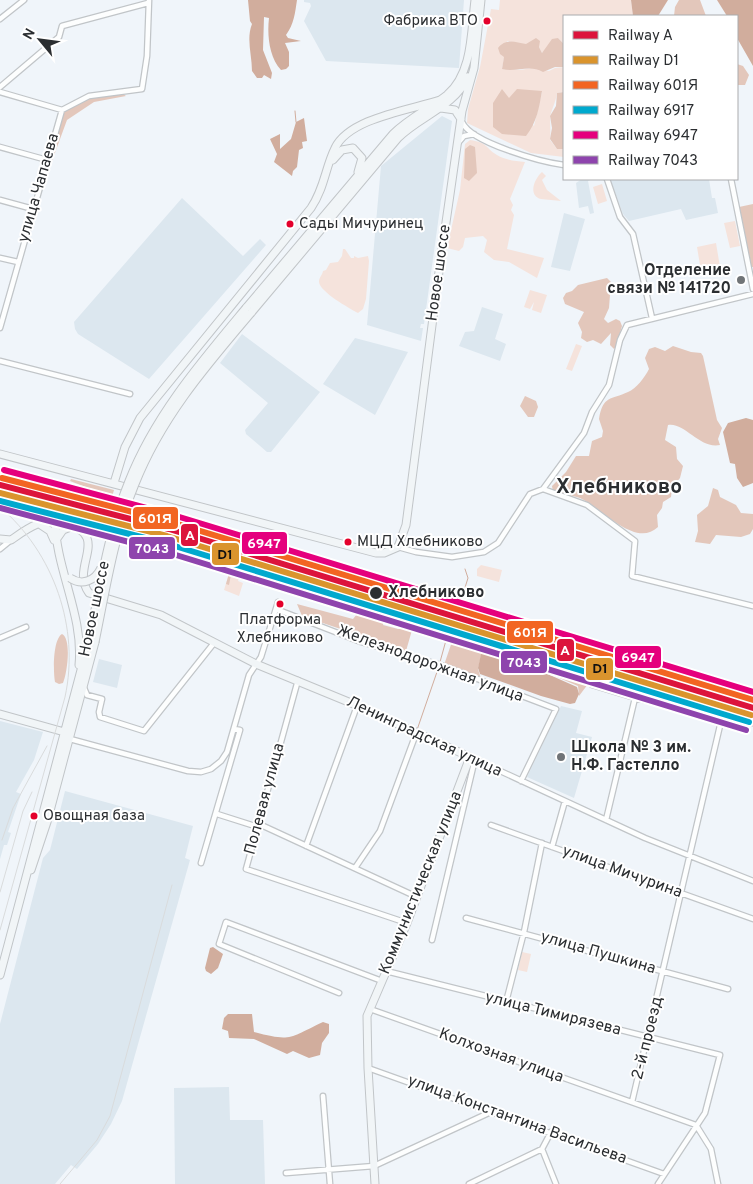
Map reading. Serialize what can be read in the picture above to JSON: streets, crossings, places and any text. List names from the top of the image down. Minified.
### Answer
{"streets":{"street":["улица Чапаева","Новое шоссе","Железнодорожная улица","Ленинградская улица","Полевая улица","улица Мичурина","Коммунистическая улица","улица Пушкина","улица Тимирязева","2-й проезд","Колхозная улица","улица Константина Васильева"]},"crossings":[["Железнодорожная улица","Ленинградская улица"],["Ленинградская улица","Полевая улица"],["Ленинградская улица","Коммунистическая улица"],["Ленинградская улица","2-й проезд"],["Полевая улица","Коммунистическая улица"],["улица Мичурина","2-й проезд"],["Коммунистическая улица","улица Тимирязева"],["Коммунистическая улица","Колхозная улица"],["улица Пушкина","2-й проезд"],["улица Тимирязева","2-й проезд"],["улица Тимирязева","Колхозная улица"],["2-й проезд","Колхозная улица"]],"districts":["Хлебниково"],"places":["Фабрика ВТО","Сады Мичуринец","Отделение связи № 141720","МЦД Хлебниково","Хлебниково","Платформа Хлебниково","Школа № 3 им. Н.Ф. Гастелло","Овощная база"],"lines":["rail line 6947","rail line 601Я","rail line A","rail line D1","rail line 6917","rail line 7043"],"legend":["Railway A","Railway D1","Railway 601Я","Railway 6917","Railway 6947","Railway 7043"],"north":"top left"}
